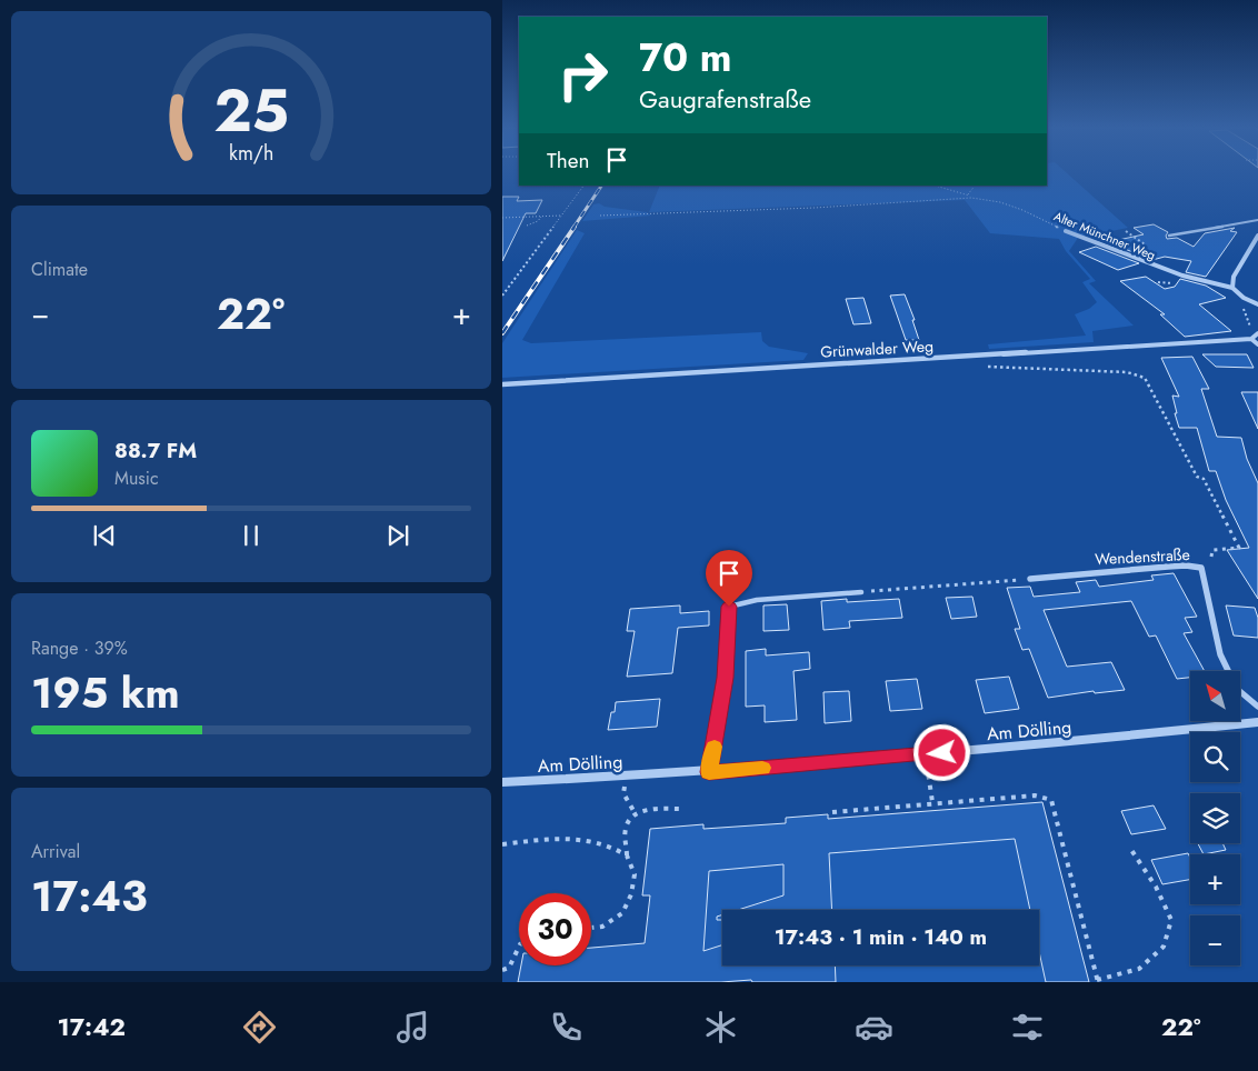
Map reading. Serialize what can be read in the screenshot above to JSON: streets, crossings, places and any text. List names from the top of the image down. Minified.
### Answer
{"streets":{"street":["Alter Münchner Weg","Grünwalder Weg","Wendenstraße","Am Dölling"]},"north":"top left","page":{"turn":["70 m","Gaugrafenstraße"],"then":"Then","tile":["Climate",["Range · 39%","195 km"],["Arrival","17:43"]],"heat":["−","22°","+"],"song":["88.7 FM","Music"],"map_buttons":["+","−"],"limit":"30","trip":"17:43 · 1 min · 140 m","tabs":["17:42","22°"],"gauge":["25","km/h"]}}
